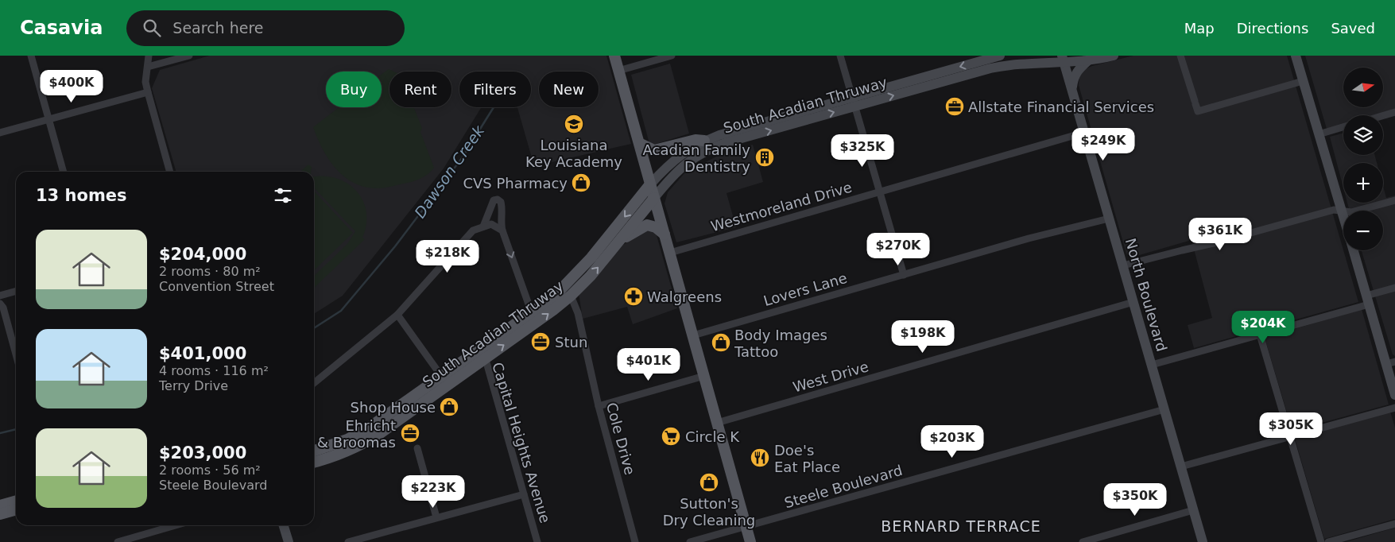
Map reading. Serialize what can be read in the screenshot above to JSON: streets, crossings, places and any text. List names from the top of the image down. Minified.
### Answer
{"streets":{"main road":["South Acadian Thruway","North Boulevard"],"street":["Westmoreland Drive","Lovers Lane","West Drive","Cole Drive","Capital Heights Avenue","Steele Boulevard"]},"crossings":[["South Acadian Thruway","North Boulevard"],["South Acadian Thruway","Cole Drive"],["South Acadian Thruway","Capital Heights Avenue"],["Westmoreland Drive","North Boulevard"],["Lovers Lane","North Boulevard"],["North Boulevard","West Drive"],["North Boulevard","Steele Boulevard"]],"districts":["BERNARD TERRACE"],"water":["Dawson Creek"],"places":{"office":["Allstate Financial Services","Stun","Ehricht & Broomas"],"school or university":["Louisiana Key Academy"],"building":["Acadian Family Dentistry"],"shop":["CVS Pharmacy","Body Images Tattoo","Shop House","Sutton's Dry Cleaning"],"pharmacy":["Walgreens"],"supermarket":["Circle K"],"restaurant":["Doe's Eat Place"]},"north":"right","page":{"header":"Casavia","search":"Search here","nav":["Map","Directions","Saved"],"map_buttons":["+","−"],"price":["$400K","$249K","$325K","$361K","$270K","$218K","$204K","$198K","$401K","$305K","$203K","$223K","$350K"],"chip":["Buy","Rent","Filters","New"],"heading":"13 homes","list":[{"name":"$204,000","note":"2 rooms · 80 m² · Convention Street"},{"name":"$401,000","note":"4 rooms · 116 m² · Terry Drive"},{"name":"$203,000","note":"2 rooms · 56 m² · Steele Boulevard"}]}}
